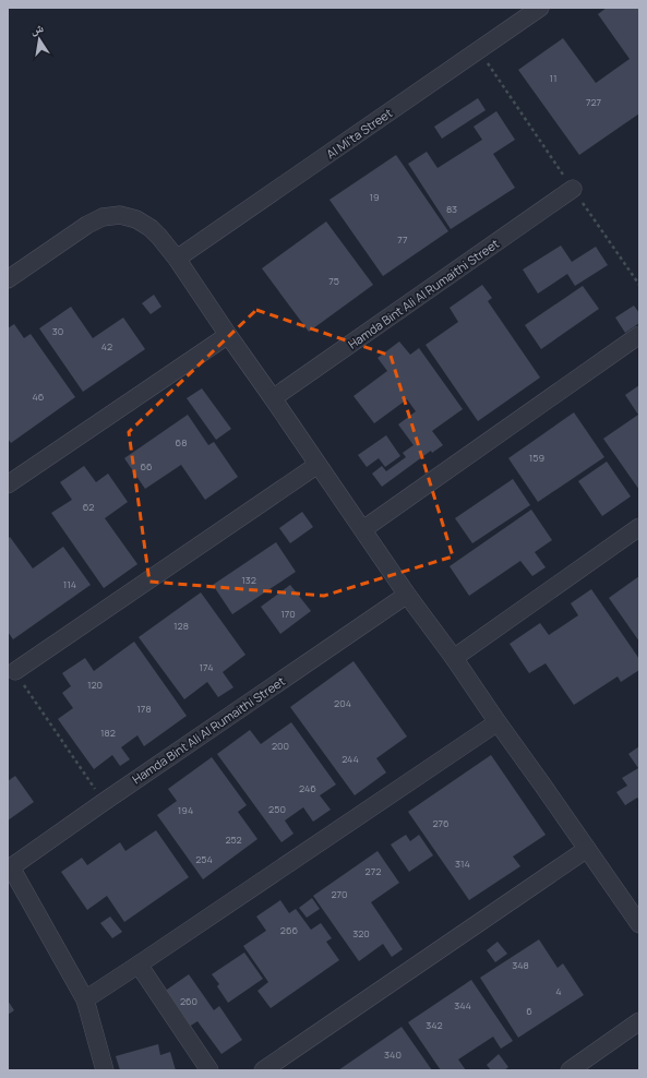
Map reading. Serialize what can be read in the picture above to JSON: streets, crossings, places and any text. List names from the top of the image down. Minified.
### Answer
{"streets":{"street":["Al Mi'ta Street","Hamda Bint Ali Al Rumaithi Street"]},"house_numbers":["11","727","19","83","77","75","30","42","46","68","159","66","62","132","114","170","128","174","120","204","178","182","200","244","246","250","194","276","252","254","314","272","270","266","320","348","4","260","344","6","342","340"],"north":"top"}
